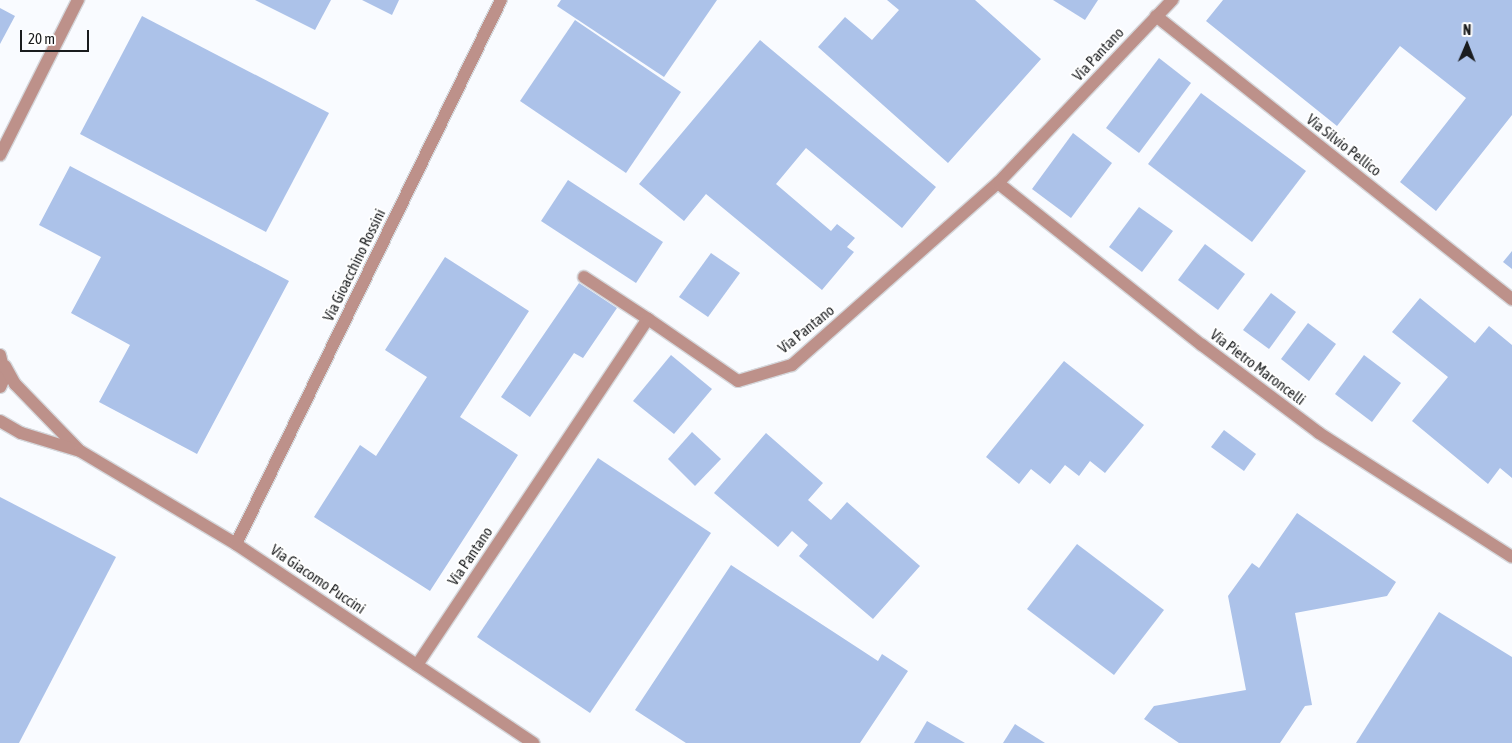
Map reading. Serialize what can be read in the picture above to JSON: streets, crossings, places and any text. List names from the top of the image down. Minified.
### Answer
{"streets":{"street":["Via Pantano","Via Silvio Pellico","Via Gioacchino Rossini","Via Pietro Maroncelli","Via Giacomo Puccini"]},"crossings":[["Via Pantano","Via Silvio Pellico"],["Via Pantano","Via Pietro Maroncelli"],["Via Pantano","Via Giacomo Puccini"],["Via Gioacchino Rossini","Via Giacomo Puccini"]],"scale_bar":"20 m","north":"top"}
